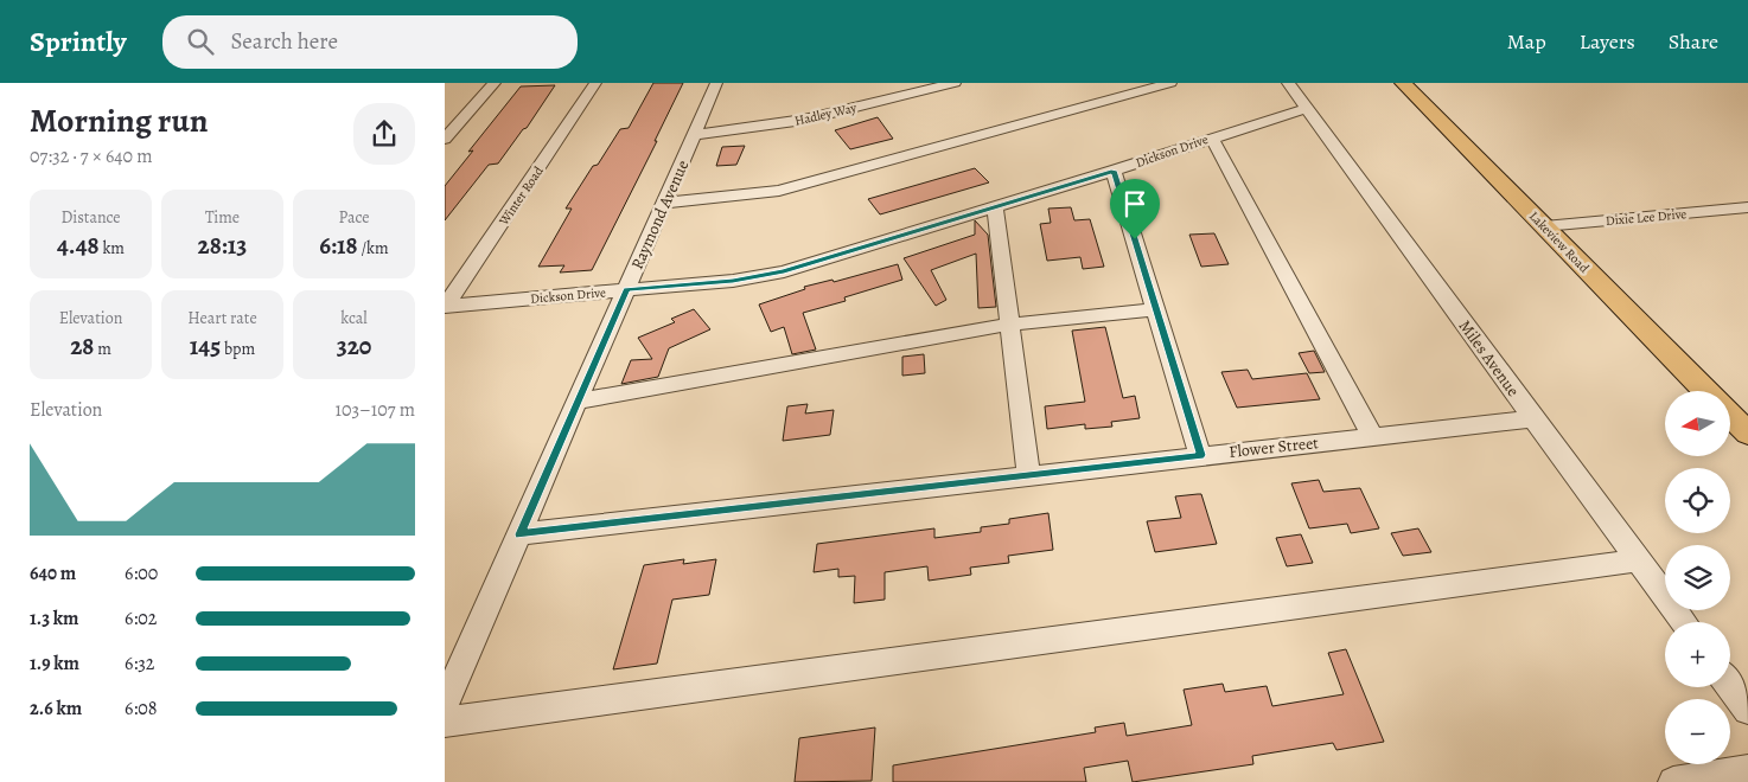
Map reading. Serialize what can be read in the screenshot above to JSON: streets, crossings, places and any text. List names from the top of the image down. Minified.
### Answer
{"streets":{"main road":["Lakeview Road"],"street":["Hadley Way","Dickson Drive","Winter Road","Raymond Avenue","Dixie Lee Drive","Miles Avenue","Flower Street"]},"crossings":[["Hadley Way","Raymond Avenue"],["Dickson Drive","Winter Road"],["Dickson Drive","Raymond Avenue"],["Dickson Drive","Miles Avenue"],["Raymond Avenue","Flower Street"],["Dixie Lee Drive","Lakeview Road"],["Miles Avenue","Flower Street"]],"north":"left","page":{"header":"Sprintly","search":"Search here","nav":["Map","Layers","Share"],"heading":["Morning run","07:32 · 7 × 640 m"],"stats":[["Distance","4.48 km"],["Time","28:13"],["Pace","6:18 /km"],["Elevation","28 m"],["Heart rate","145 bpm"],["kcal","320"]],"chart":["Elevation","103–107 m"],"map_buttons":["+","−"],"list":[{"name":"640 m","note":"6:00"},{"name":"1.3 km","note":"6:02"},{"name":"1.9 km","note":"6:32"},{"name":"2.6 km","note":"6:08"}]}}
